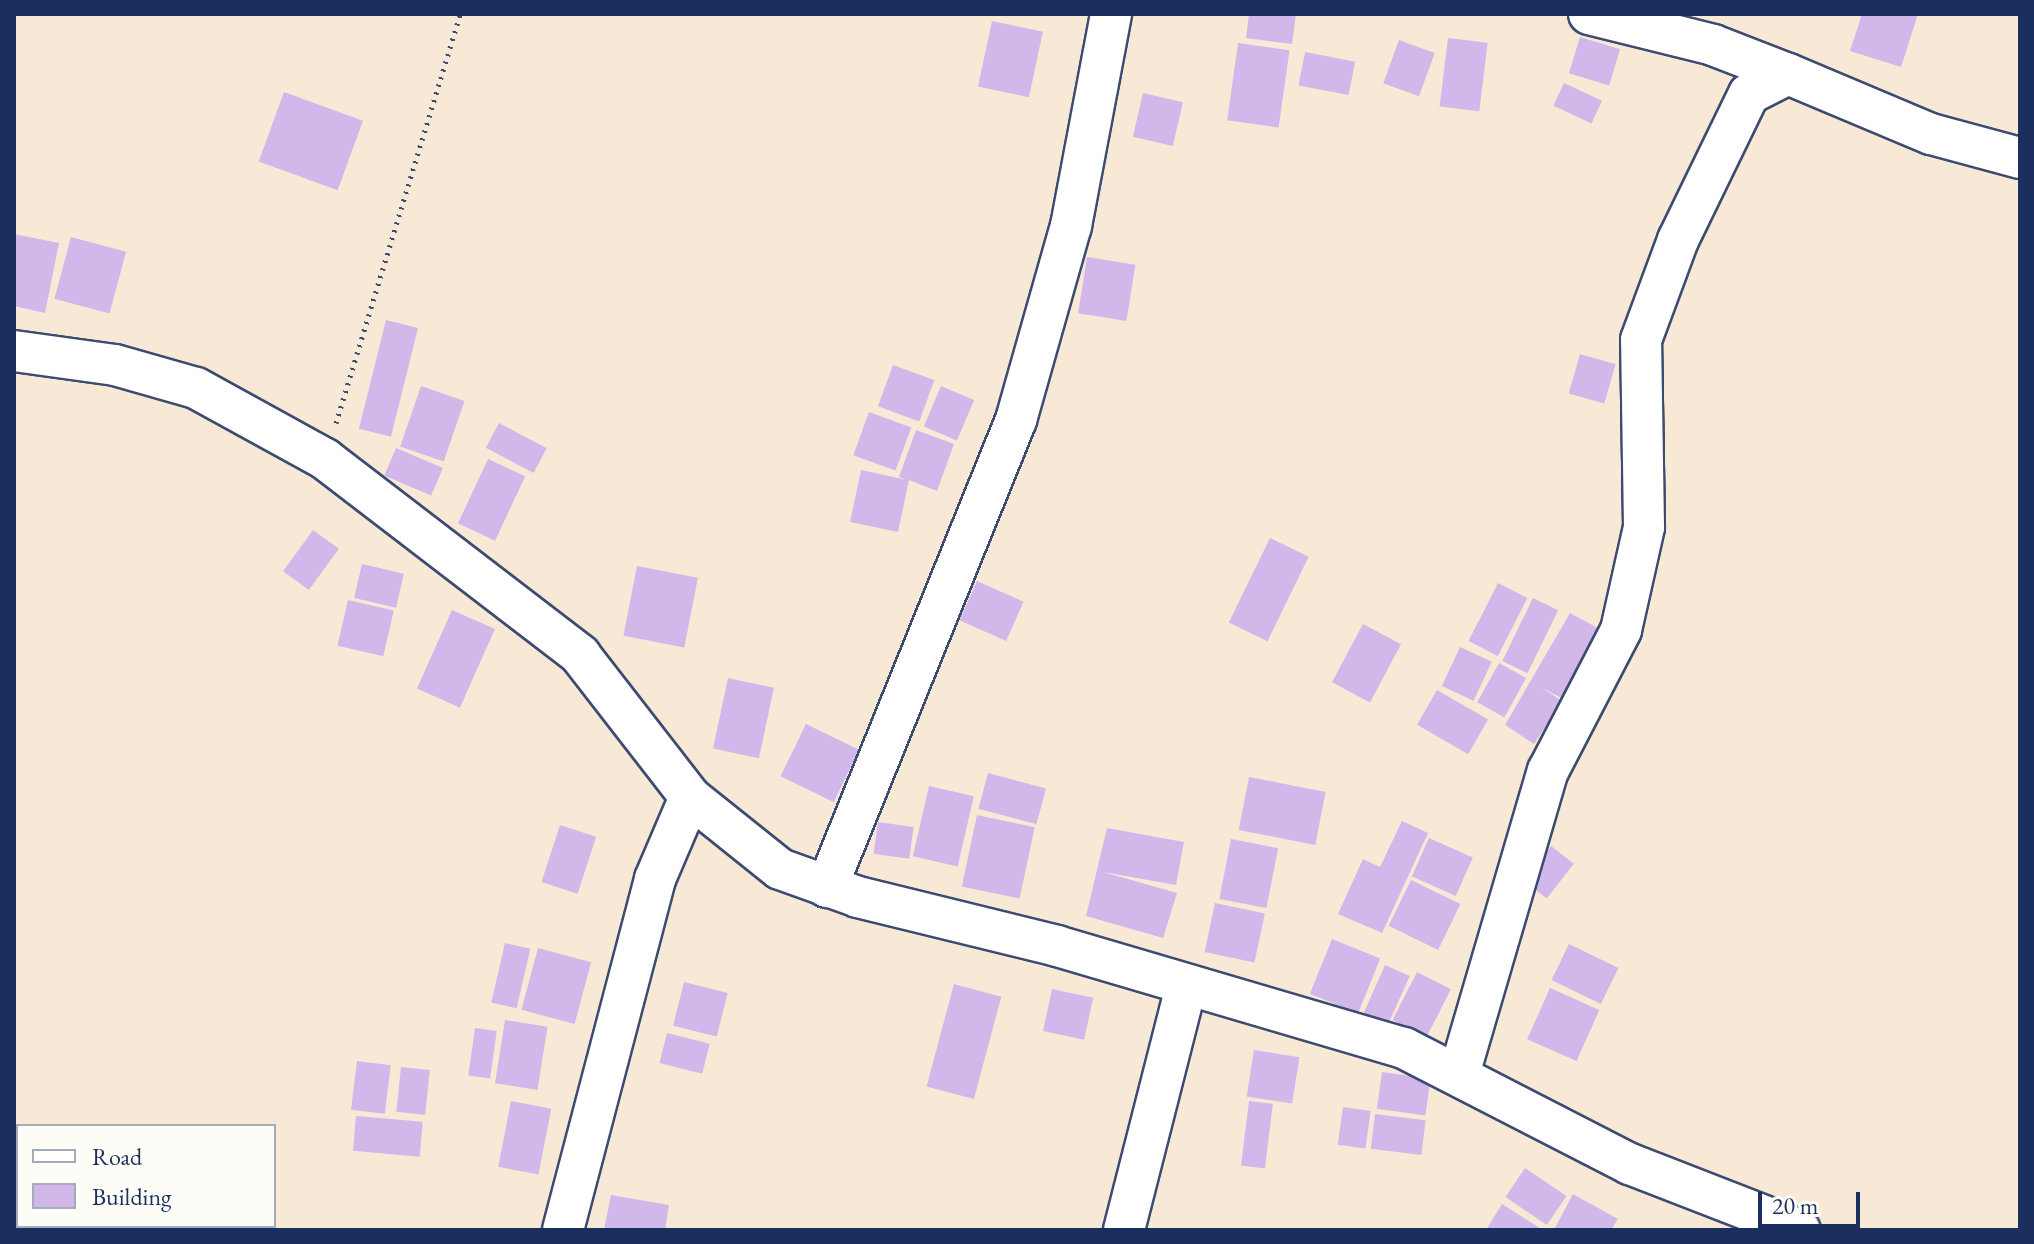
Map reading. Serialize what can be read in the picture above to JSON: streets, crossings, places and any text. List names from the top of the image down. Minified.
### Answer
{"legend":["Road","Building"],"scale_bar":"20 m"}
